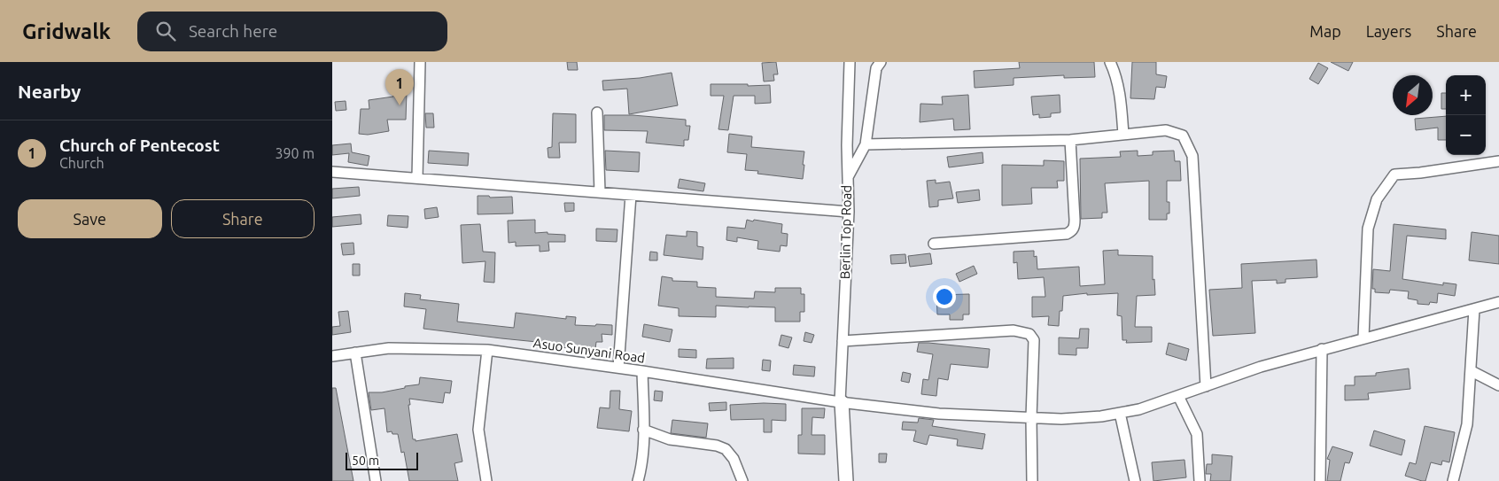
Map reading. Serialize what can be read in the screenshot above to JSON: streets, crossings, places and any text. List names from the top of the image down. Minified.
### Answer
{"streets":{"street":["Berlin Top Road","Asuo Sunyani Road"]},"crossings":[["Berlin Top Road","Asuo Sunyani Road"]],"scale_bar":"50 m","north":"bottom left","page":{"header":"Gridwalk","search":"Search here","nav":["Map","Layers","Share"],"heading":"Nearby","pins":"1","map_buttons":["+","−"],"list":[{"mark":"1","name":"Church of Pentecost","note":"Church","value":"390 m"}],"buttons":["Save","Share"],"scale":"50 m"}}
